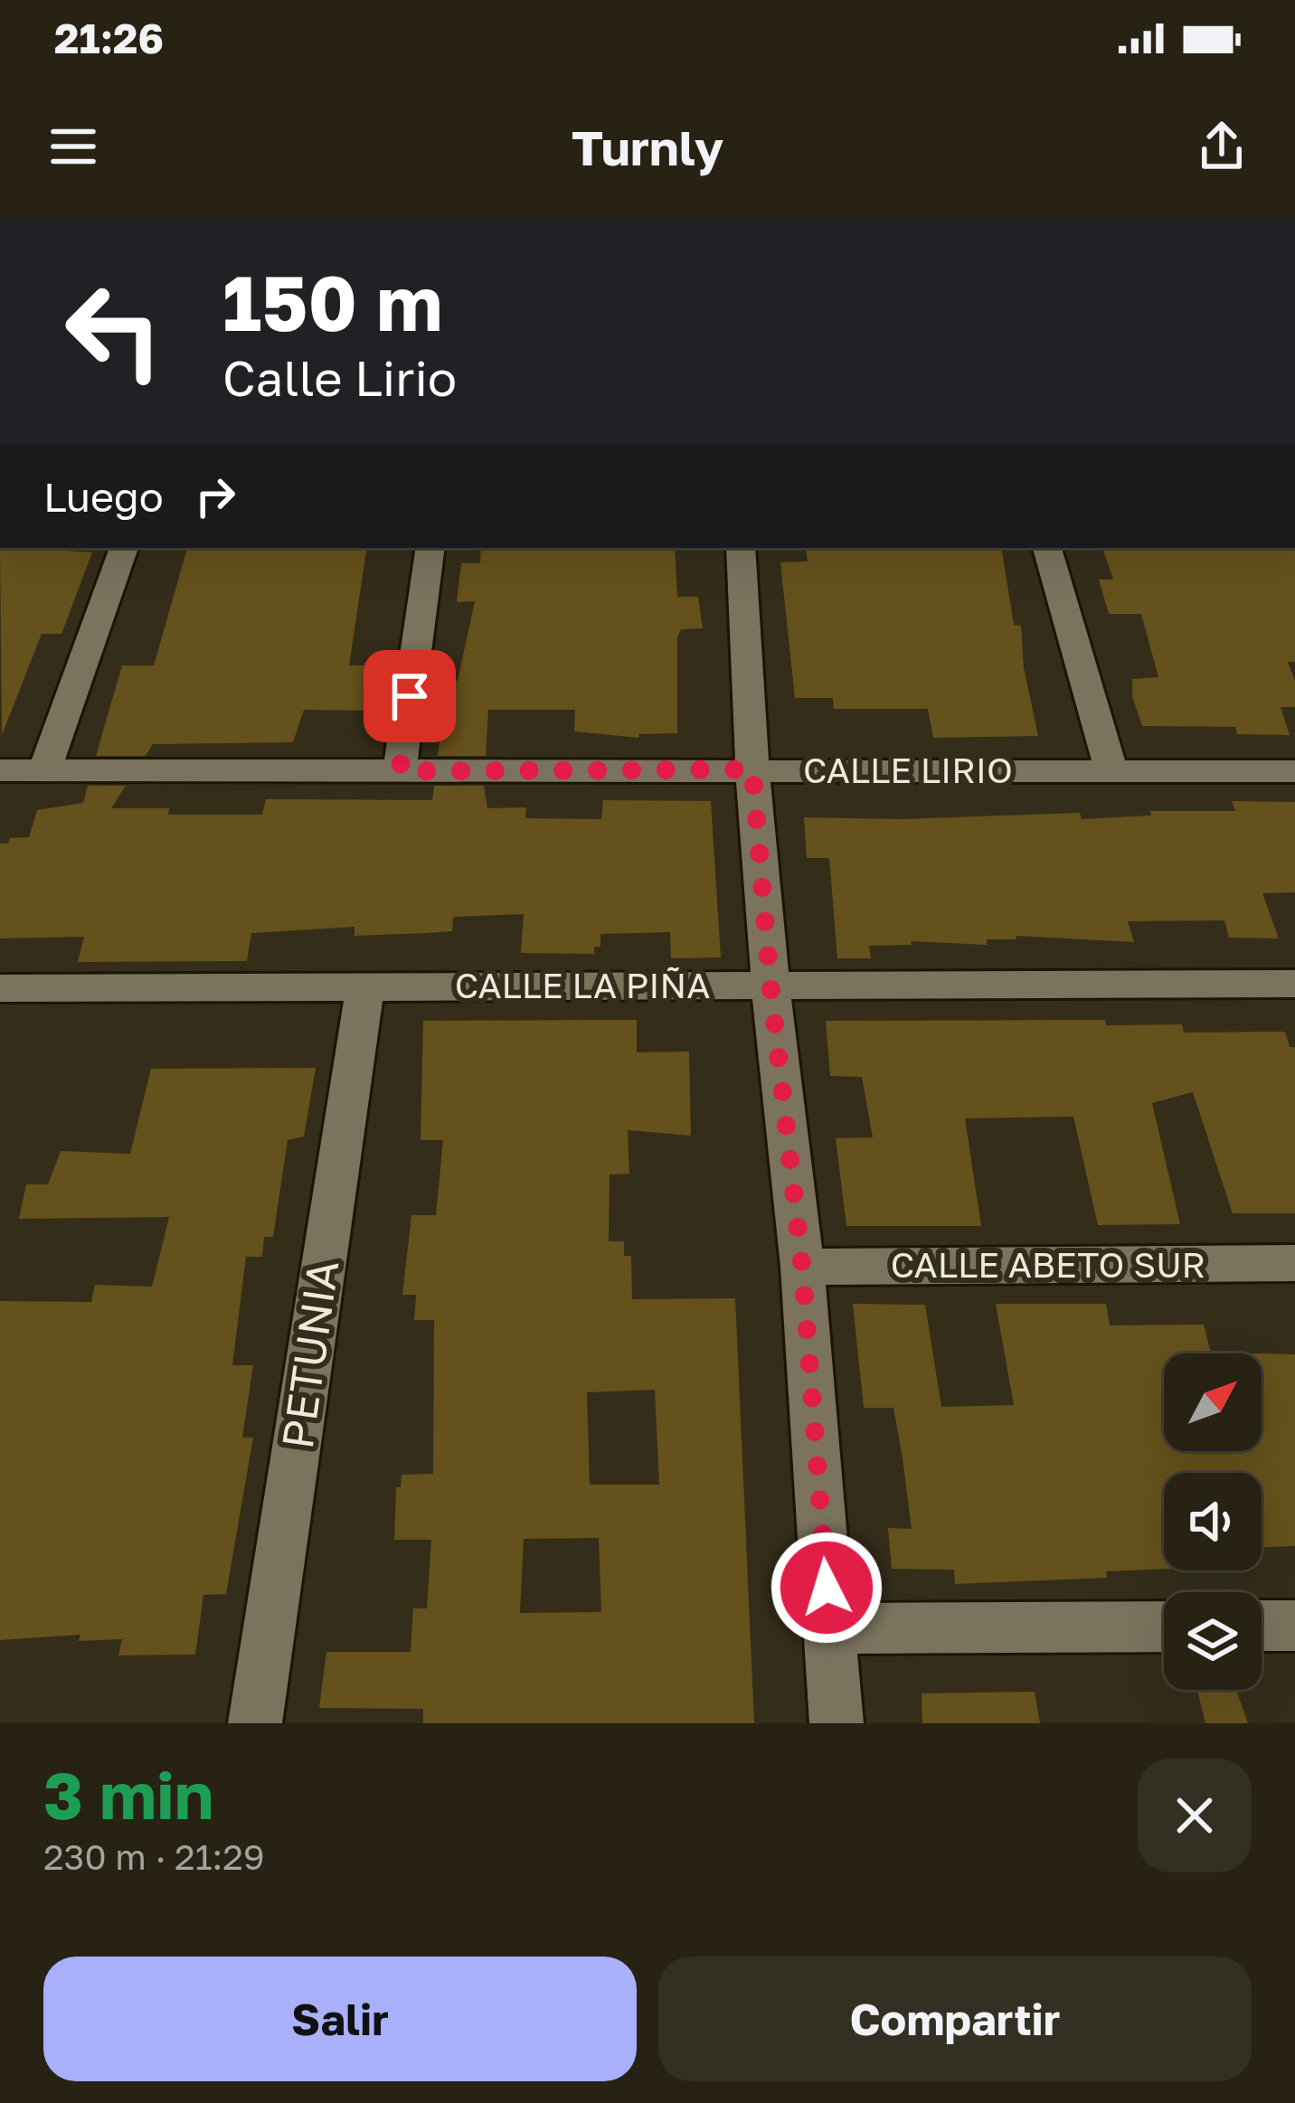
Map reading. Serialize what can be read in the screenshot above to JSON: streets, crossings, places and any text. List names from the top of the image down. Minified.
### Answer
{"streets":{"street":["CALLE LIRIO","CALLE LA PIÑA","CALLE ABETO SUR","PETUNIA"]},"crossings":[["CALLE LA PIÑA","PETUNIA"]],"north":"top right","page":{"status":"21:26","header":"Turnly","turn":["150 m","Calle Lirio"],"then":"Luego","heading":["3 min","230 m · 21:29"],"buttons":["Salir","Compartir"]}}
